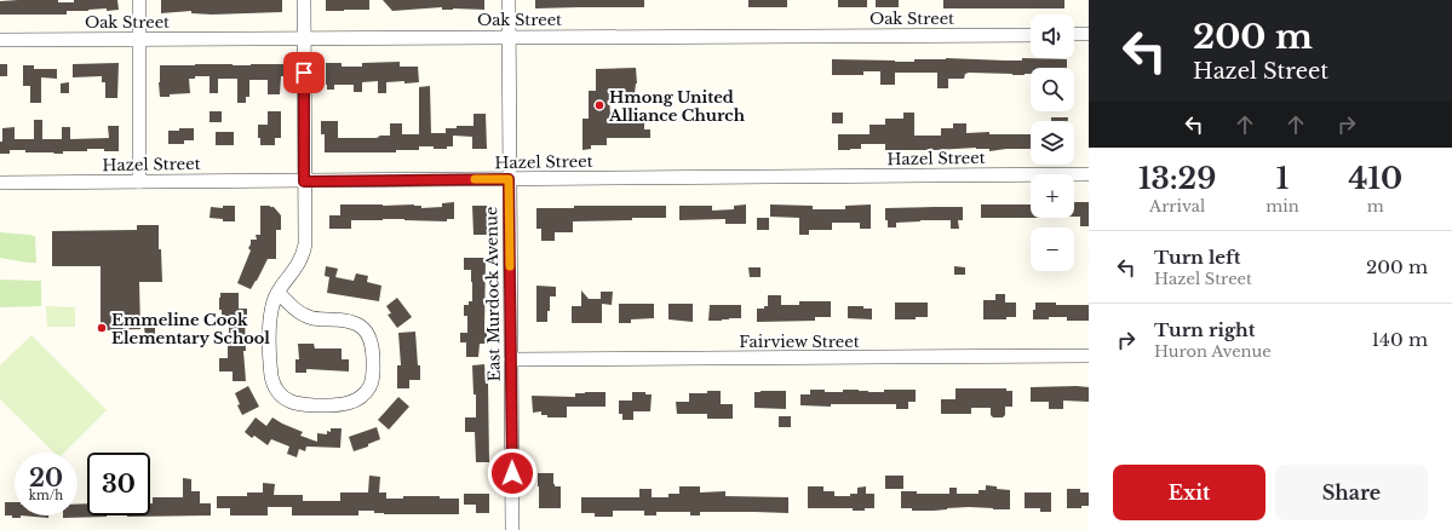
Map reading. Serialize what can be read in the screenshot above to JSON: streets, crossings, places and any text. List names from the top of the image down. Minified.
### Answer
{"streets":{"street":["Oak Street","Hazel Street","East Murdock Avenue","Fairview Street"]},"crossings":[["Oak Street","East Murdock Avenue"],["Hazel Street","East Murdock Avenue"],["East Murdock Avenue","Fairview Street"]],"places":["Hmong United Alliance Church","Emmeline Cook Elementary School"],"page":{"turn":["200 m","Hazel Street"],"map_buttons":["+","−"],"eta":["13:29","Arrival","1","min","410","m"],"list":[{"name":"Turn left","note":"Hazel Street","value":"200 m"},{"name":"Turn right","note":"Huron Avenue","value":"140 m"}],"speed":"20 km/h","limit":"30","buttons":["Exit","Share"]}}
